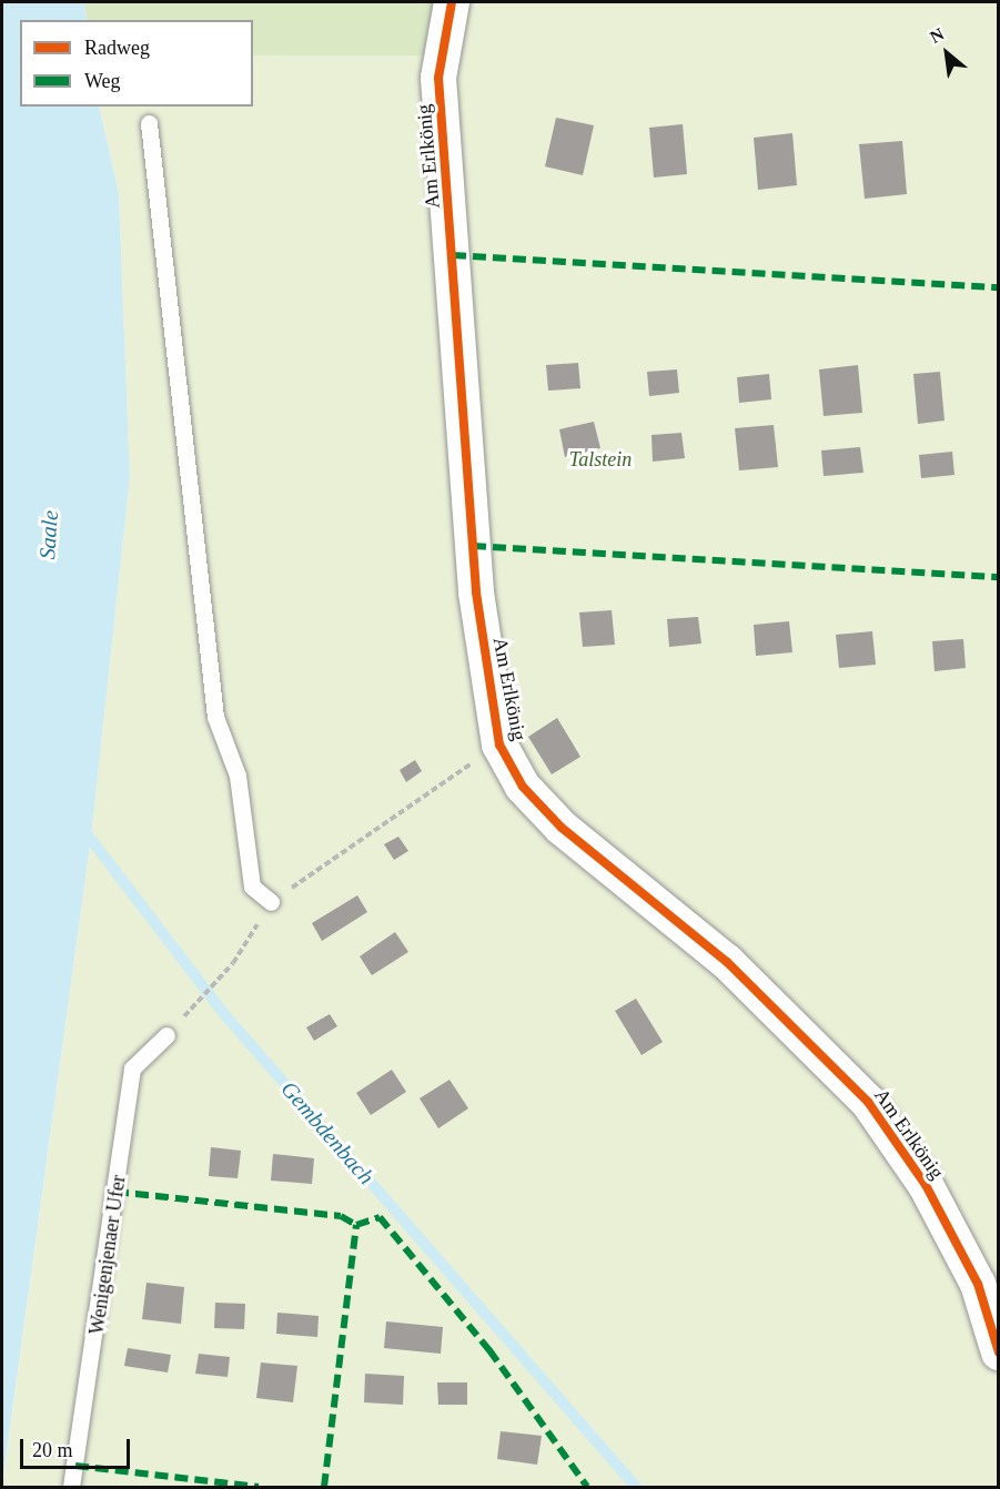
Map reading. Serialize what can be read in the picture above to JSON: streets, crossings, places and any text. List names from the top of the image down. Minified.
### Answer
{"streets":{"street":["Am Erlkönig"],"lane":["Wenigenjenaer Ufer"]},"water":["Saale","Gembdenbach"],"parks":["Talstein"],"legend":["Radweg","Weg"],"scale_bar":"20 m","north":"top left"}
